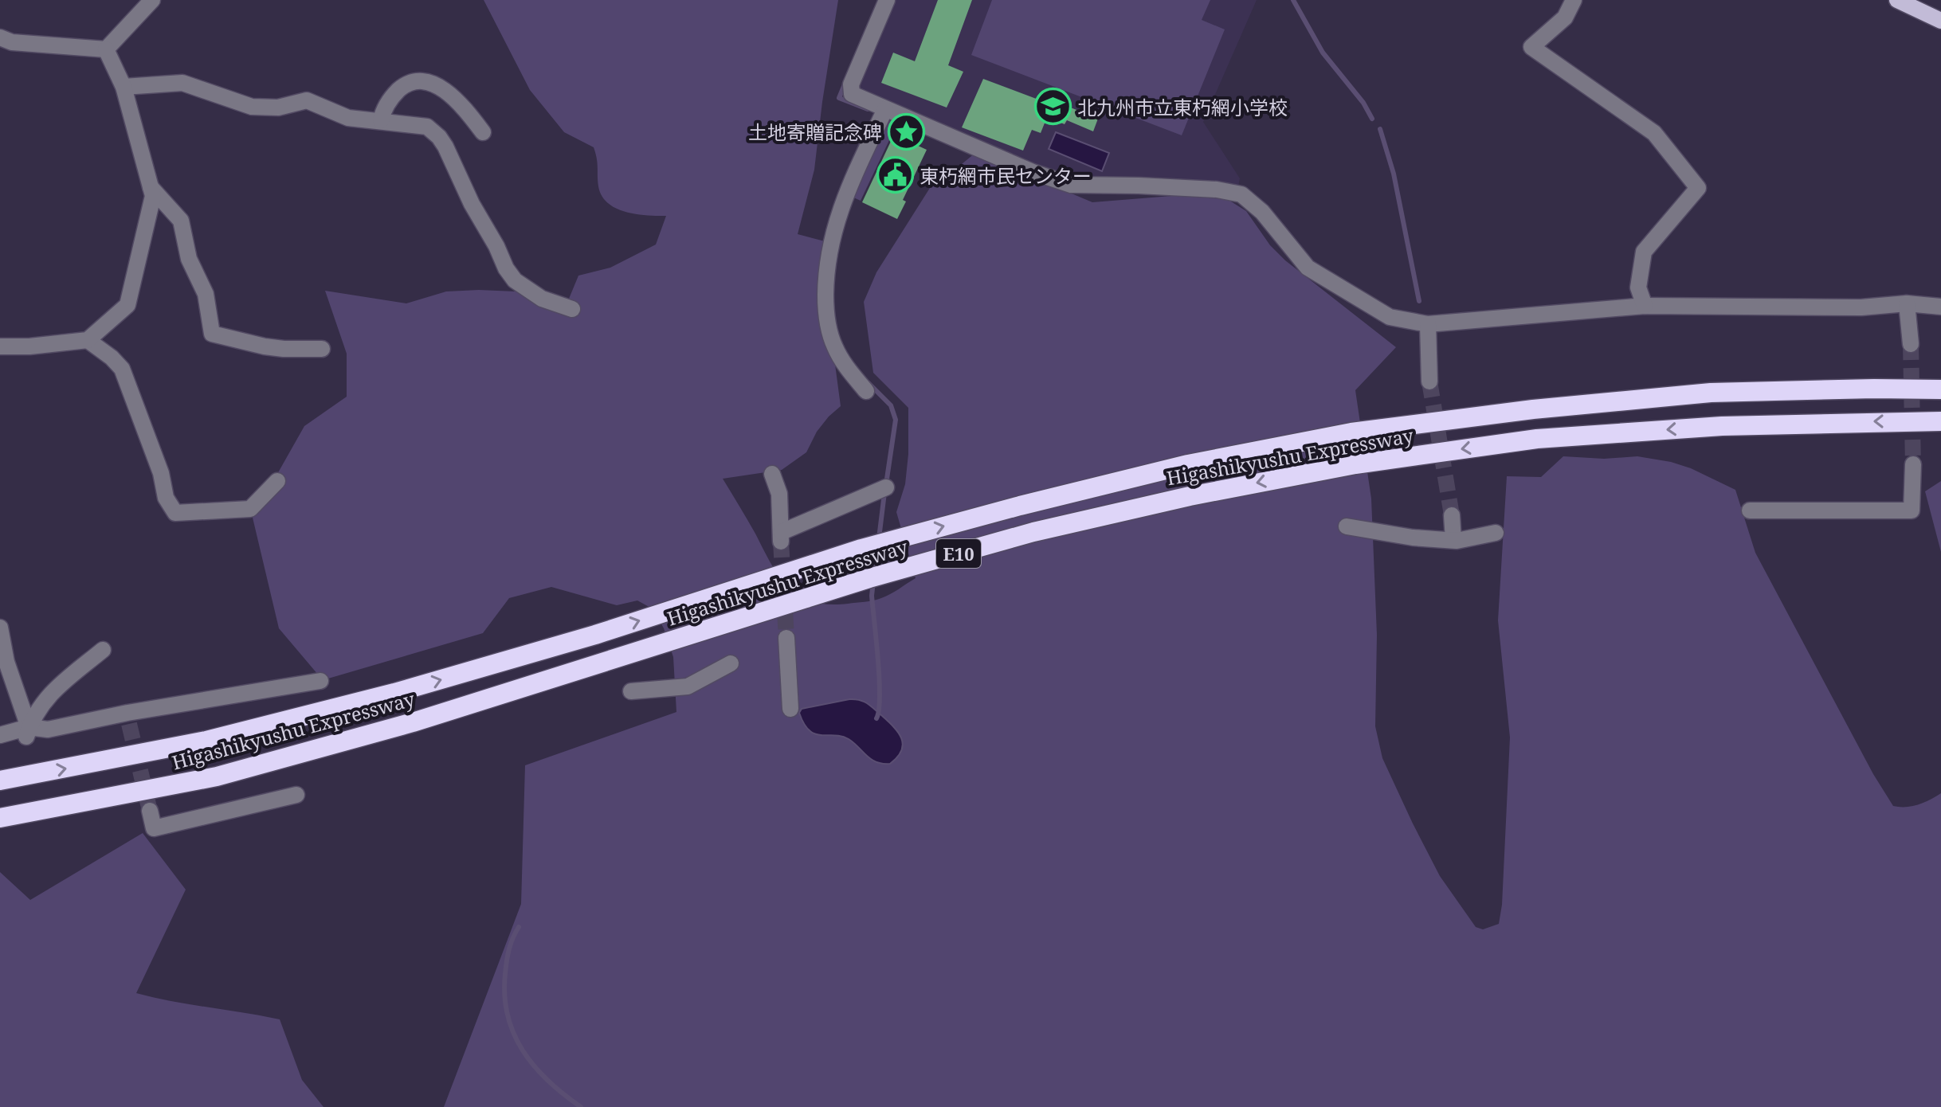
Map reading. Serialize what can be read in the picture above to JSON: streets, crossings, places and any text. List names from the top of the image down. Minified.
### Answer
{"streets":{"highway":["Higashikyushu Expressway","E10"]},"places":{"school or university":["北九州市立東朽網小学校"],"place":["土地寄贈記念碑"],"public building":["東朽網市民センター"]}}
